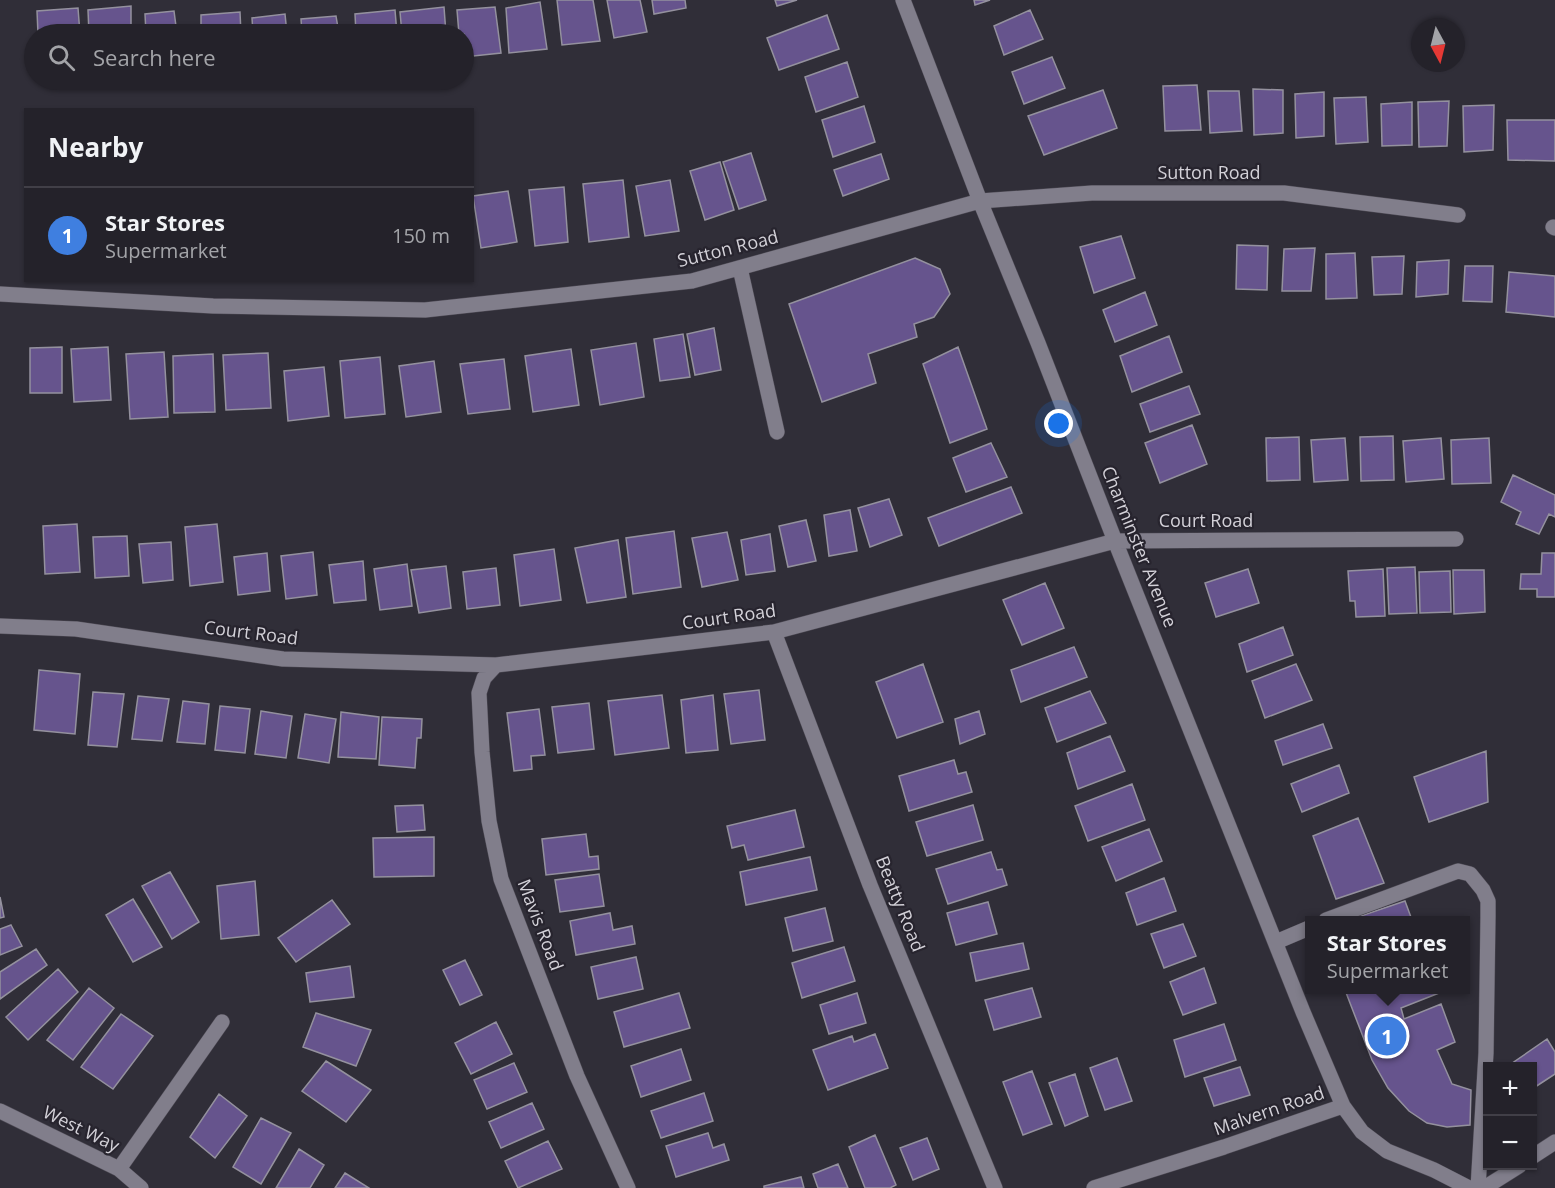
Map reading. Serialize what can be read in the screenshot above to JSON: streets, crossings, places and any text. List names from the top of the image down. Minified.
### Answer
{"streets":{"street":["Sutton Road","Court Road","Charminster Avenue","Beatty Road","Mavis Road","Malvern Road","West Way"]},"crossings":[["Sutton Road","Charminster Avenue"],["Court Road","Charminster Avenue"],["Court Road","Beatty Road"],["Court Road","Mavis Road"],["Charminster Avenue","Malvern Road"]],"north":"bottom","page":{"search":"Search here","heading":"Nearby","list":[{"mark":"1","name":"Star Stores","note":"Supermarket","value":"150 m"}],"popup":["Star Stores","Supermarket"],"pins":"1","map_buttons":["+","−"]}}
